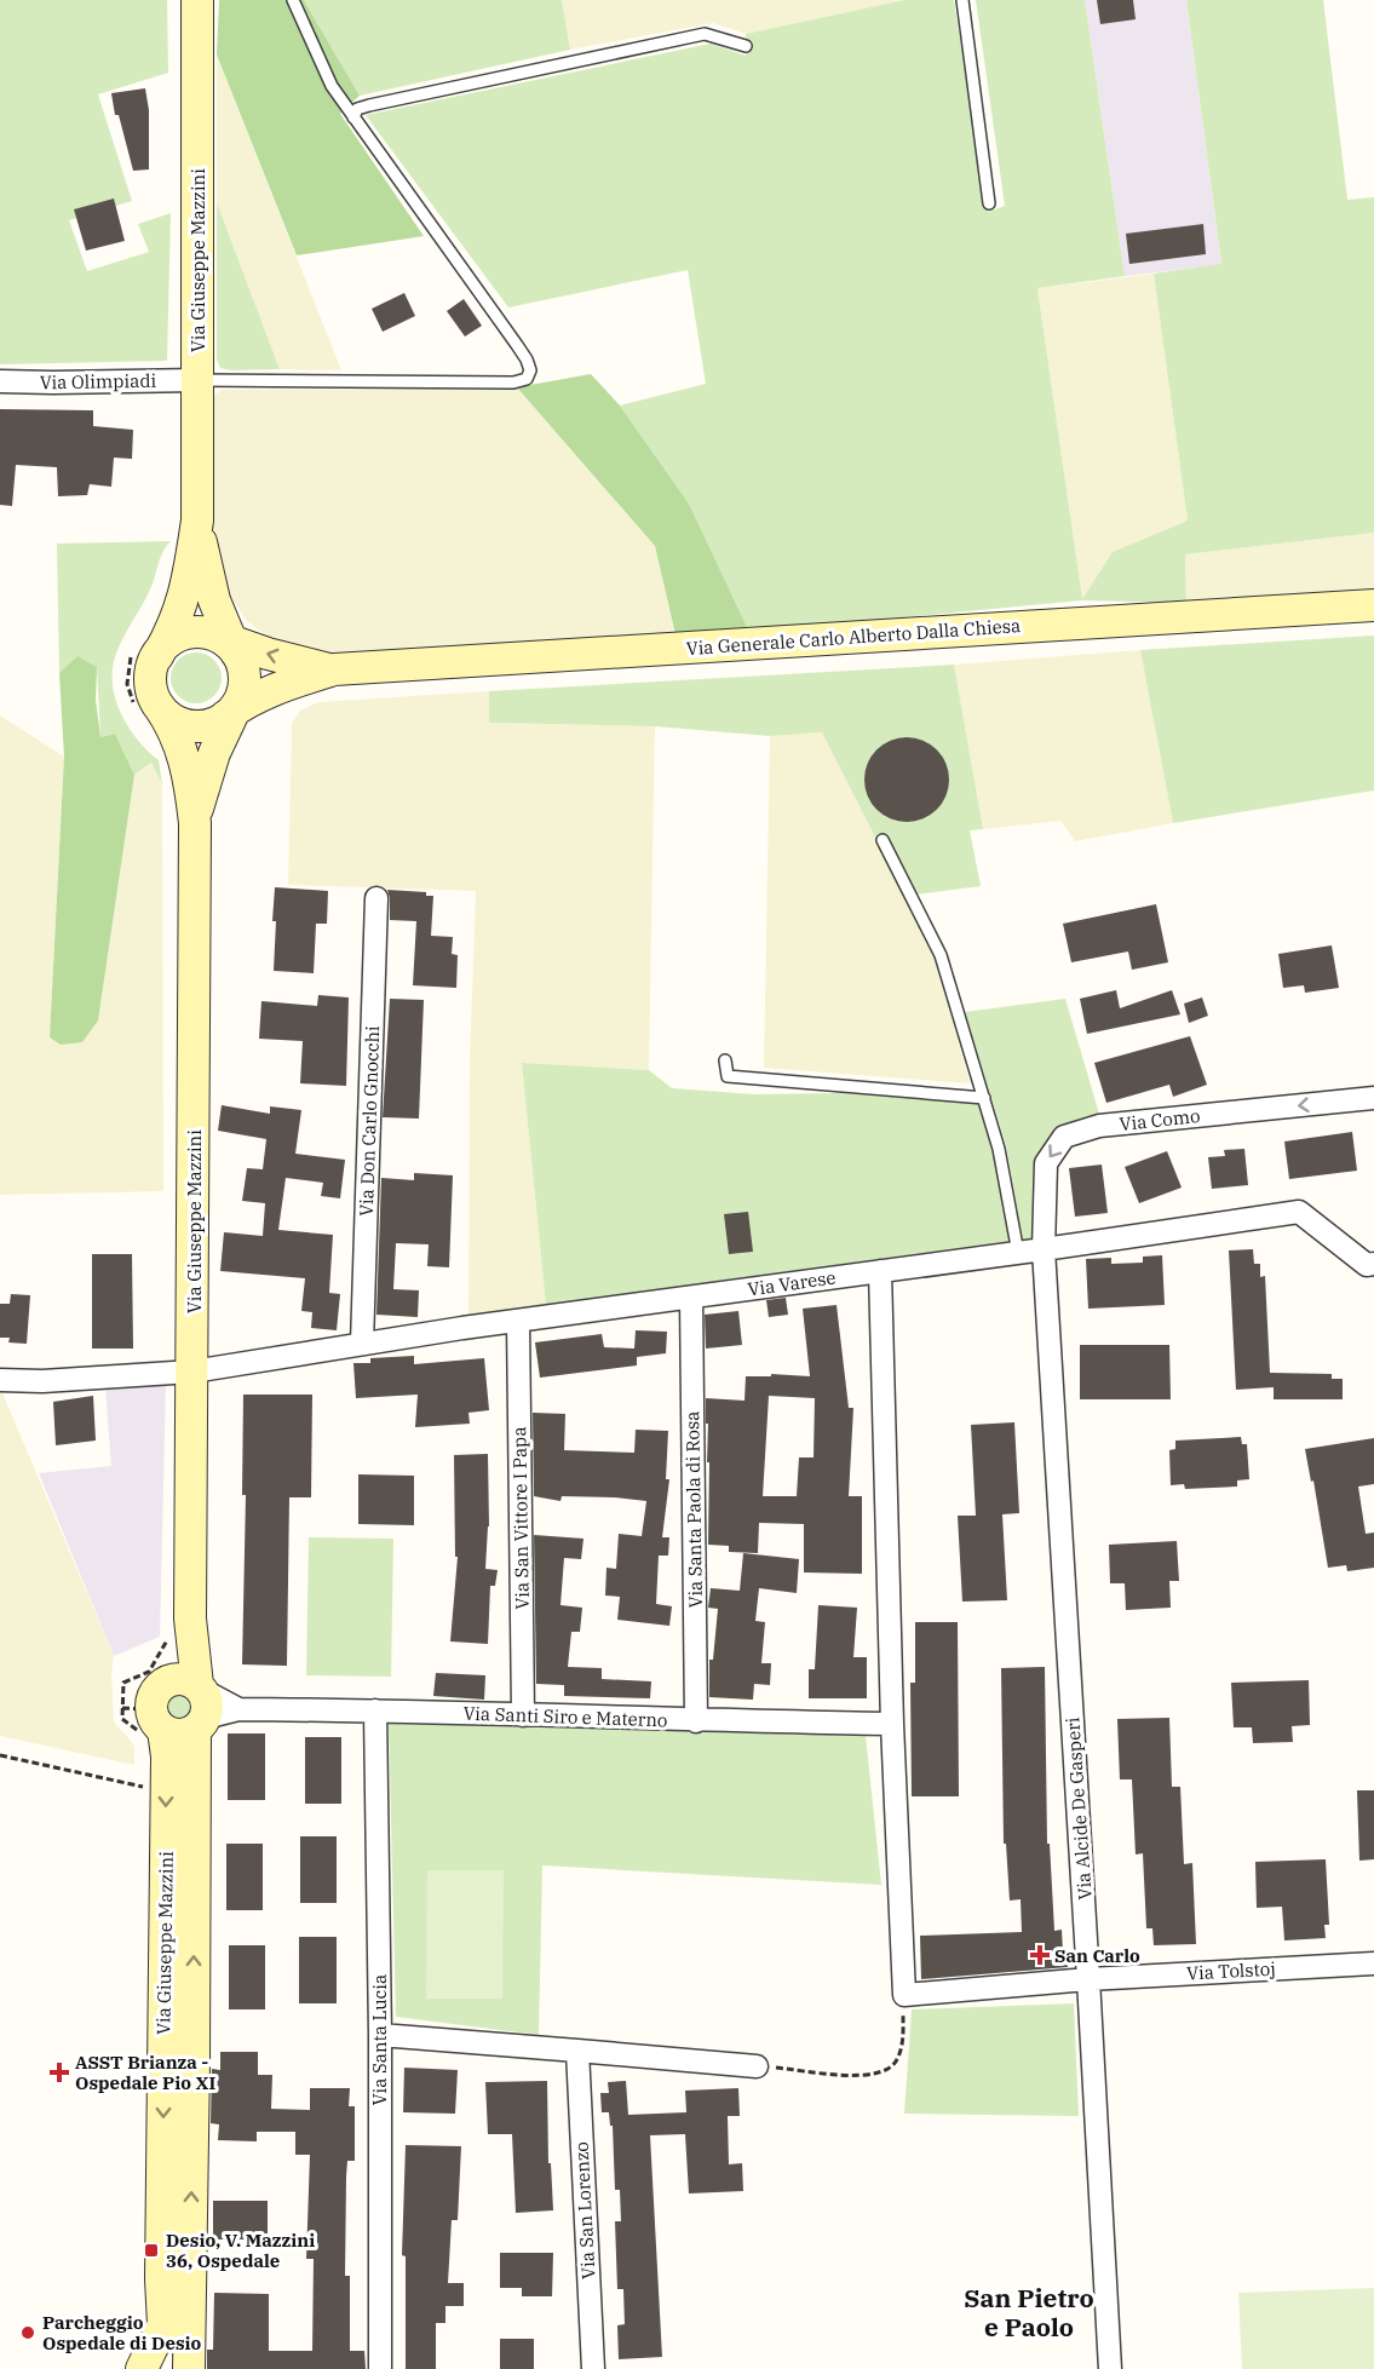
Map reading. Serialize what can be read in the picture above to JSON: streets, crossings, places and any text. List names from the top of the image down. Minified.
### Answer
{"streets":{"street":["Via Giuseppe Mazzini","Via Olimpiadi","Via Generale Carlo Alberto Dalla Chiesa","Via Como","Via Don Carlo Gnocchi","Via Varese","Via Santa Paola di Rosa","Via San Vittore I Papa","Via Santi Siro e Materno","Via Alcide De Gasperi","Via Tolstoj","Via Santa Lucia","Via San Lorenzo"]},"crossings":[["Via Giuseppe Mazzini","Via Olimpiadi"],["Via Giuseppe Mazzini","Via Generale Carlo Alberto Dalla Chiesa"],["Via Giuseppe Mazzini","Via Varese"],["Via Giuseppe Mazzini","Via Santi Siro e Materno"],["Via Como","Via Varese"],["Via Como","Via Alcide De Gasperi"],["Via Don Carlo Gnocchi","Via Varese"],["Via Varese","Via Santa Paola di Rosa"],["Via Varese","Via San Vittore I Papa"],["Via Varese","Via Alcide De Gasperi"],["Via Santa Paola di Rosa","Via Santi Siro e Materno"],["Via San Vittore I Papa","Via Santi Siro e Materno"],["Via Santi Siro e Materno","Via Santa Lucia"],["Via Alcide De Gasperi","Via Tolstoj"]],"one_way":["Via Como"],"districts":["San Pietro e Paolo"],"places":{"health":["San Carlo","ASST Brianza - Ospedale Pio XI"],"transit":["Desio, V. Mazzini 36, Ospedale"],"other":["Parcheggio Ospedale di Desio"]}}
